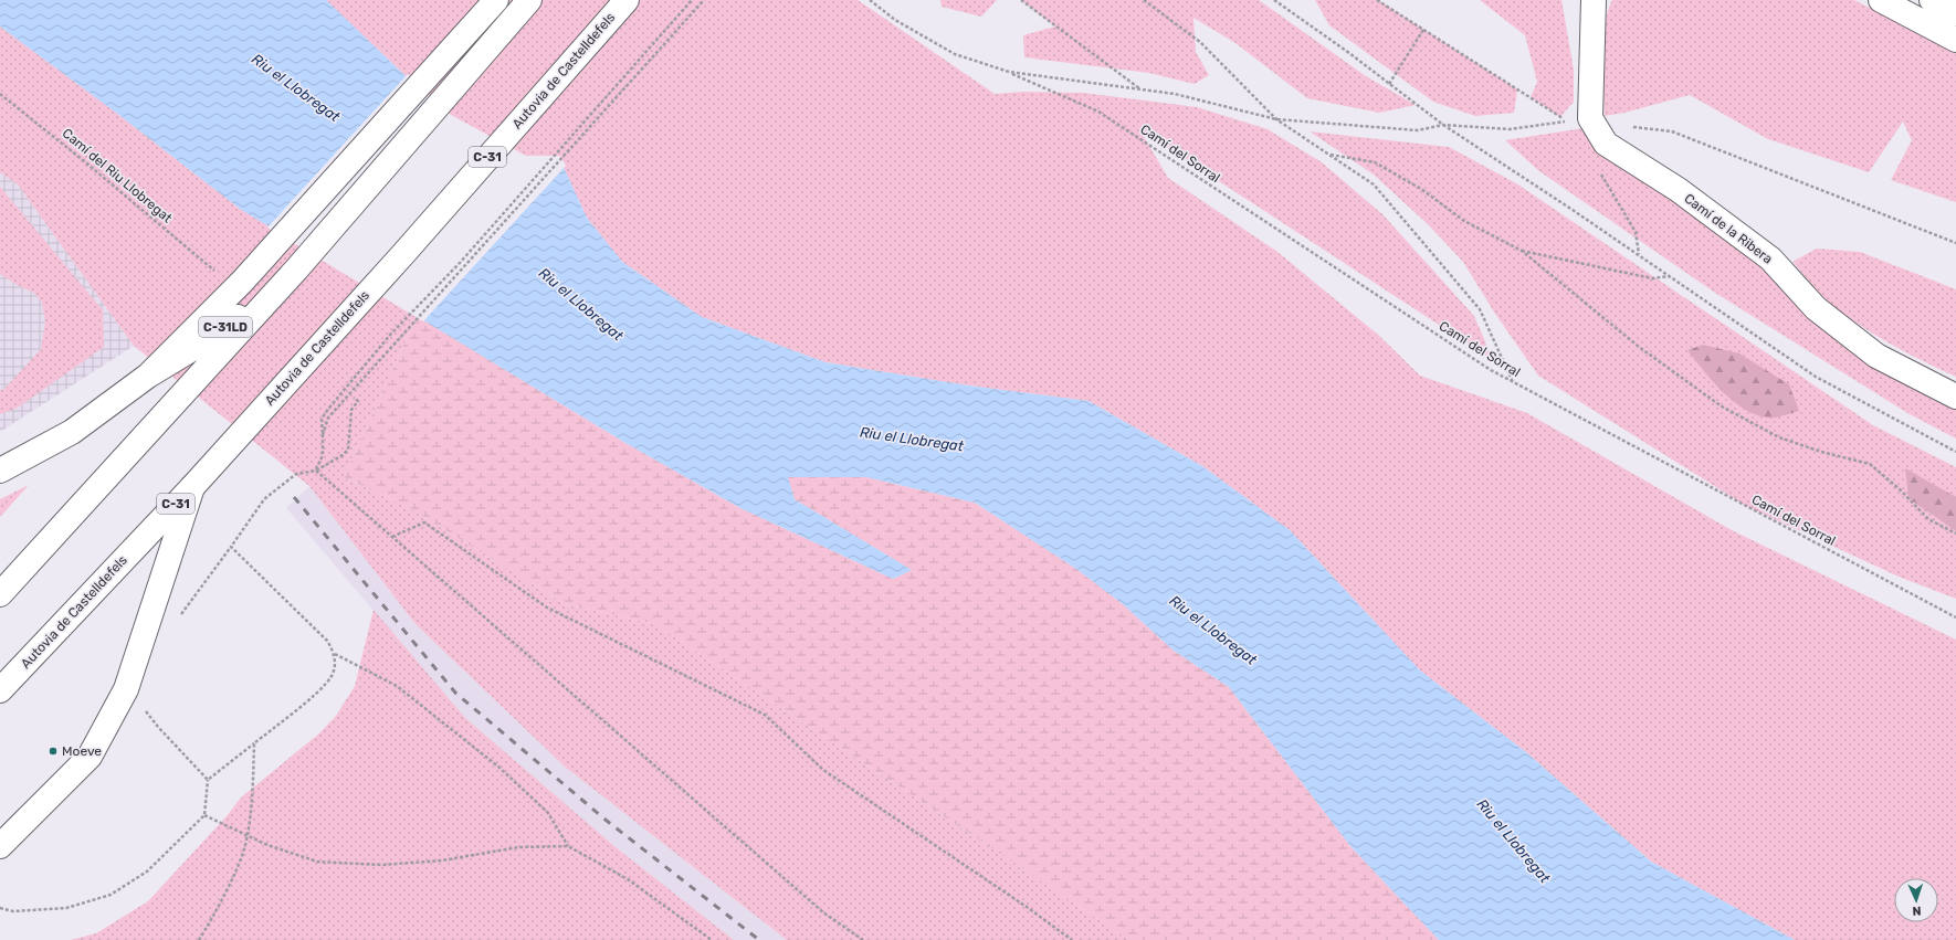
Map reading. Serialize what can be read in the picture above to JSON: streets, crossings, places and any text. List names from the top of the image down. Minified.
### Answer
{"streets":{"main road":["Autovia de Castelldefels","C-31","Camí de la Ribera","C-31LD"],"path":["Camí del Sorral","Camí del Riu Llobregat"]},"water":["Riu el Llobregat"],"places":["Moeve"],"north":"bottom"}
